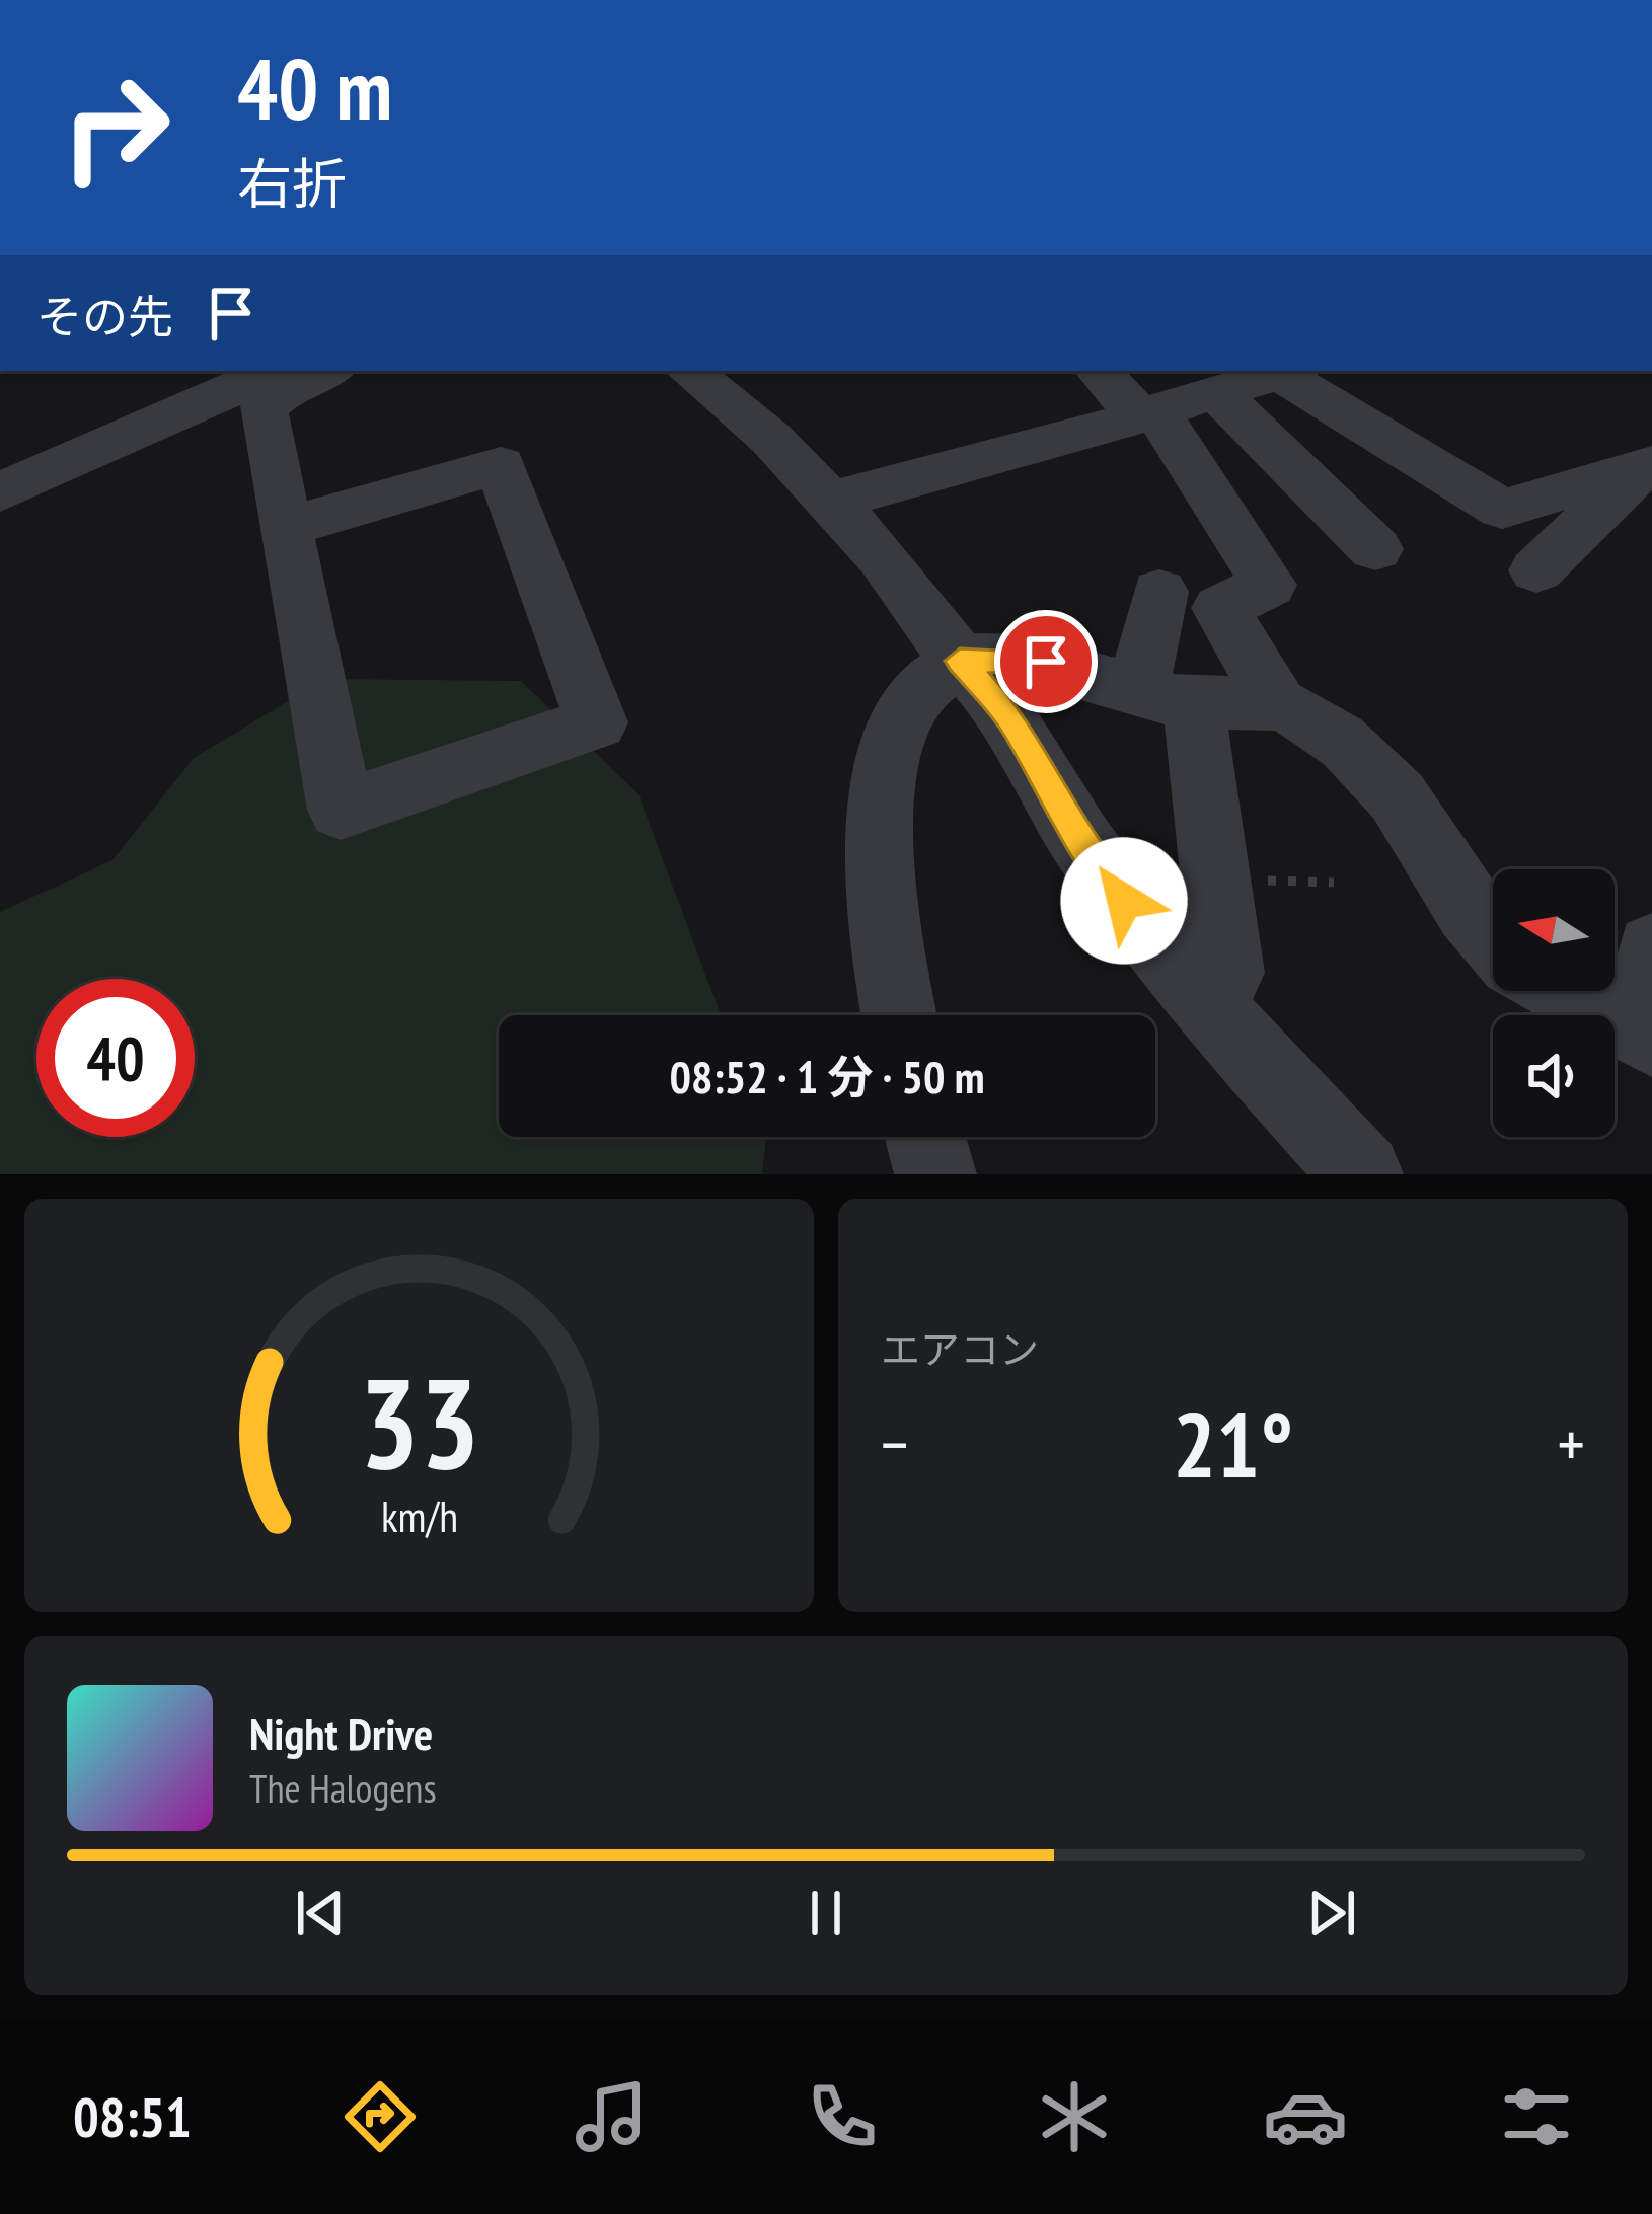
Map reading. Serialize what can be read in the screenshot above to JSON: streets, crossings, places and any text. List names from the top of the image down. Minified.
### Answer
{"north":"left","page":{"turn":["40 m","右折"],"then":"その先","limit":"40","trip":"08:52 · 1 分 · 50 m","tile":"エアコン","heat":["−","21°","+"],"song":["Night Drive","The Halogens"],"tabs":"08:51","gauge":["33","km/h"]}}
